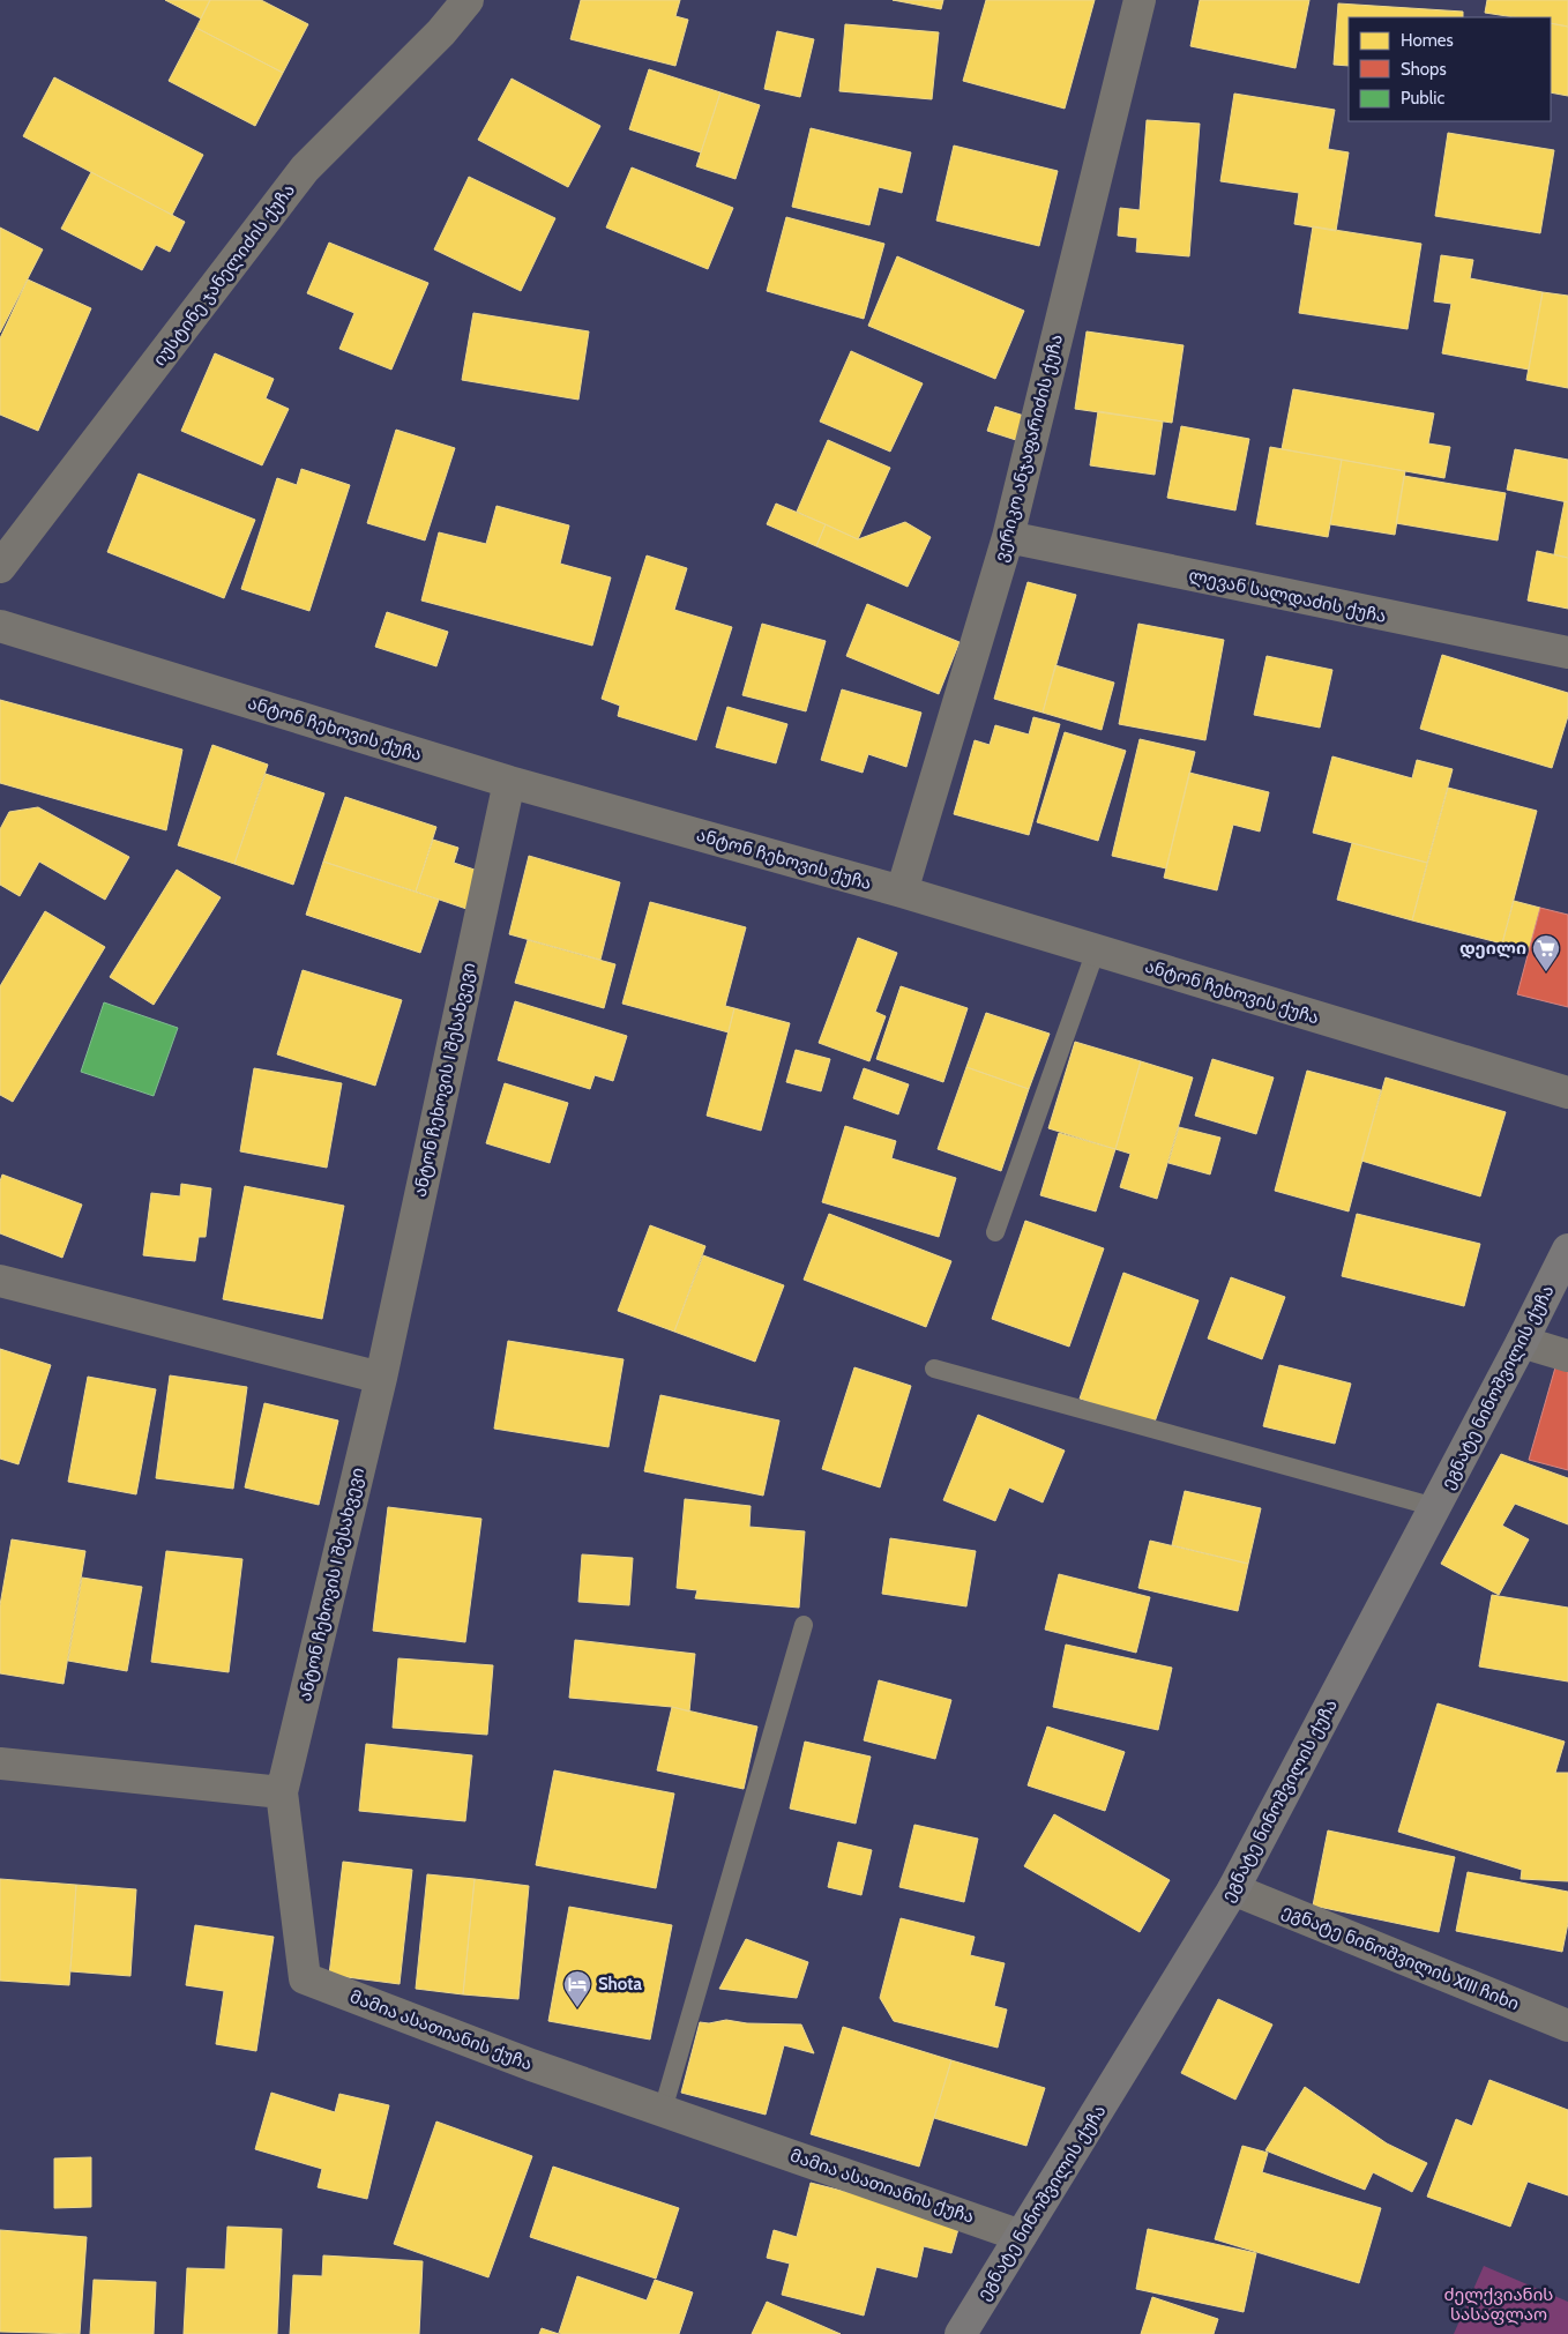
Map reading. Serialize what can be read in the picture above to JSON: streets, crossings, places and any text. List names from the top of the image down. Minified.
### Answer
{"streets":{"main road":["ეგნატე ნინოშვილის ქუჩა"],"street":["იუსტინე ჯანელიძის ქუჩა","ვერიკო ანჯაფარიძის ქუჩა","ლევან სალდაძის ქუჩა","ანტონ ჩეხოვის ქუჩა","ანტონ ჩეხოვის I შესახვევი","ეგნატე ნინოშვილის XIII ჩიხი","მამია ასათიანის ქუჩა"]},"crossings":[["ვერიკო ანჯაფარიძის ქუჩა","ლევან სალდაძის ქუჩა"],["ვერიკო ანჯაფარიძის ქუჩა","ანტონ ჩეხოვის ქუჩა"],["ანტონ ჩეხოვის ქუჩა","ანტონ ჩეხოვის I შესახვევი"],["ანტონ ჩეხოვის I შესახვევი","მამია ასათიანის ქუჩა"],["ეგნატე ნინოშვილის ქუჩა","ეგნატე ნინოშვილის XIII ჩიხი"],["ეგნატე ნინოშვილის ქუჩა","მამია ასათიანის ქუჩა"]],"parks":["ძელქვიანის სასაფლაო"],"places":{"supermarket":["დეილი"],"hotel":["Shota"]},"legend":["Homes","Shops","Public"]}
